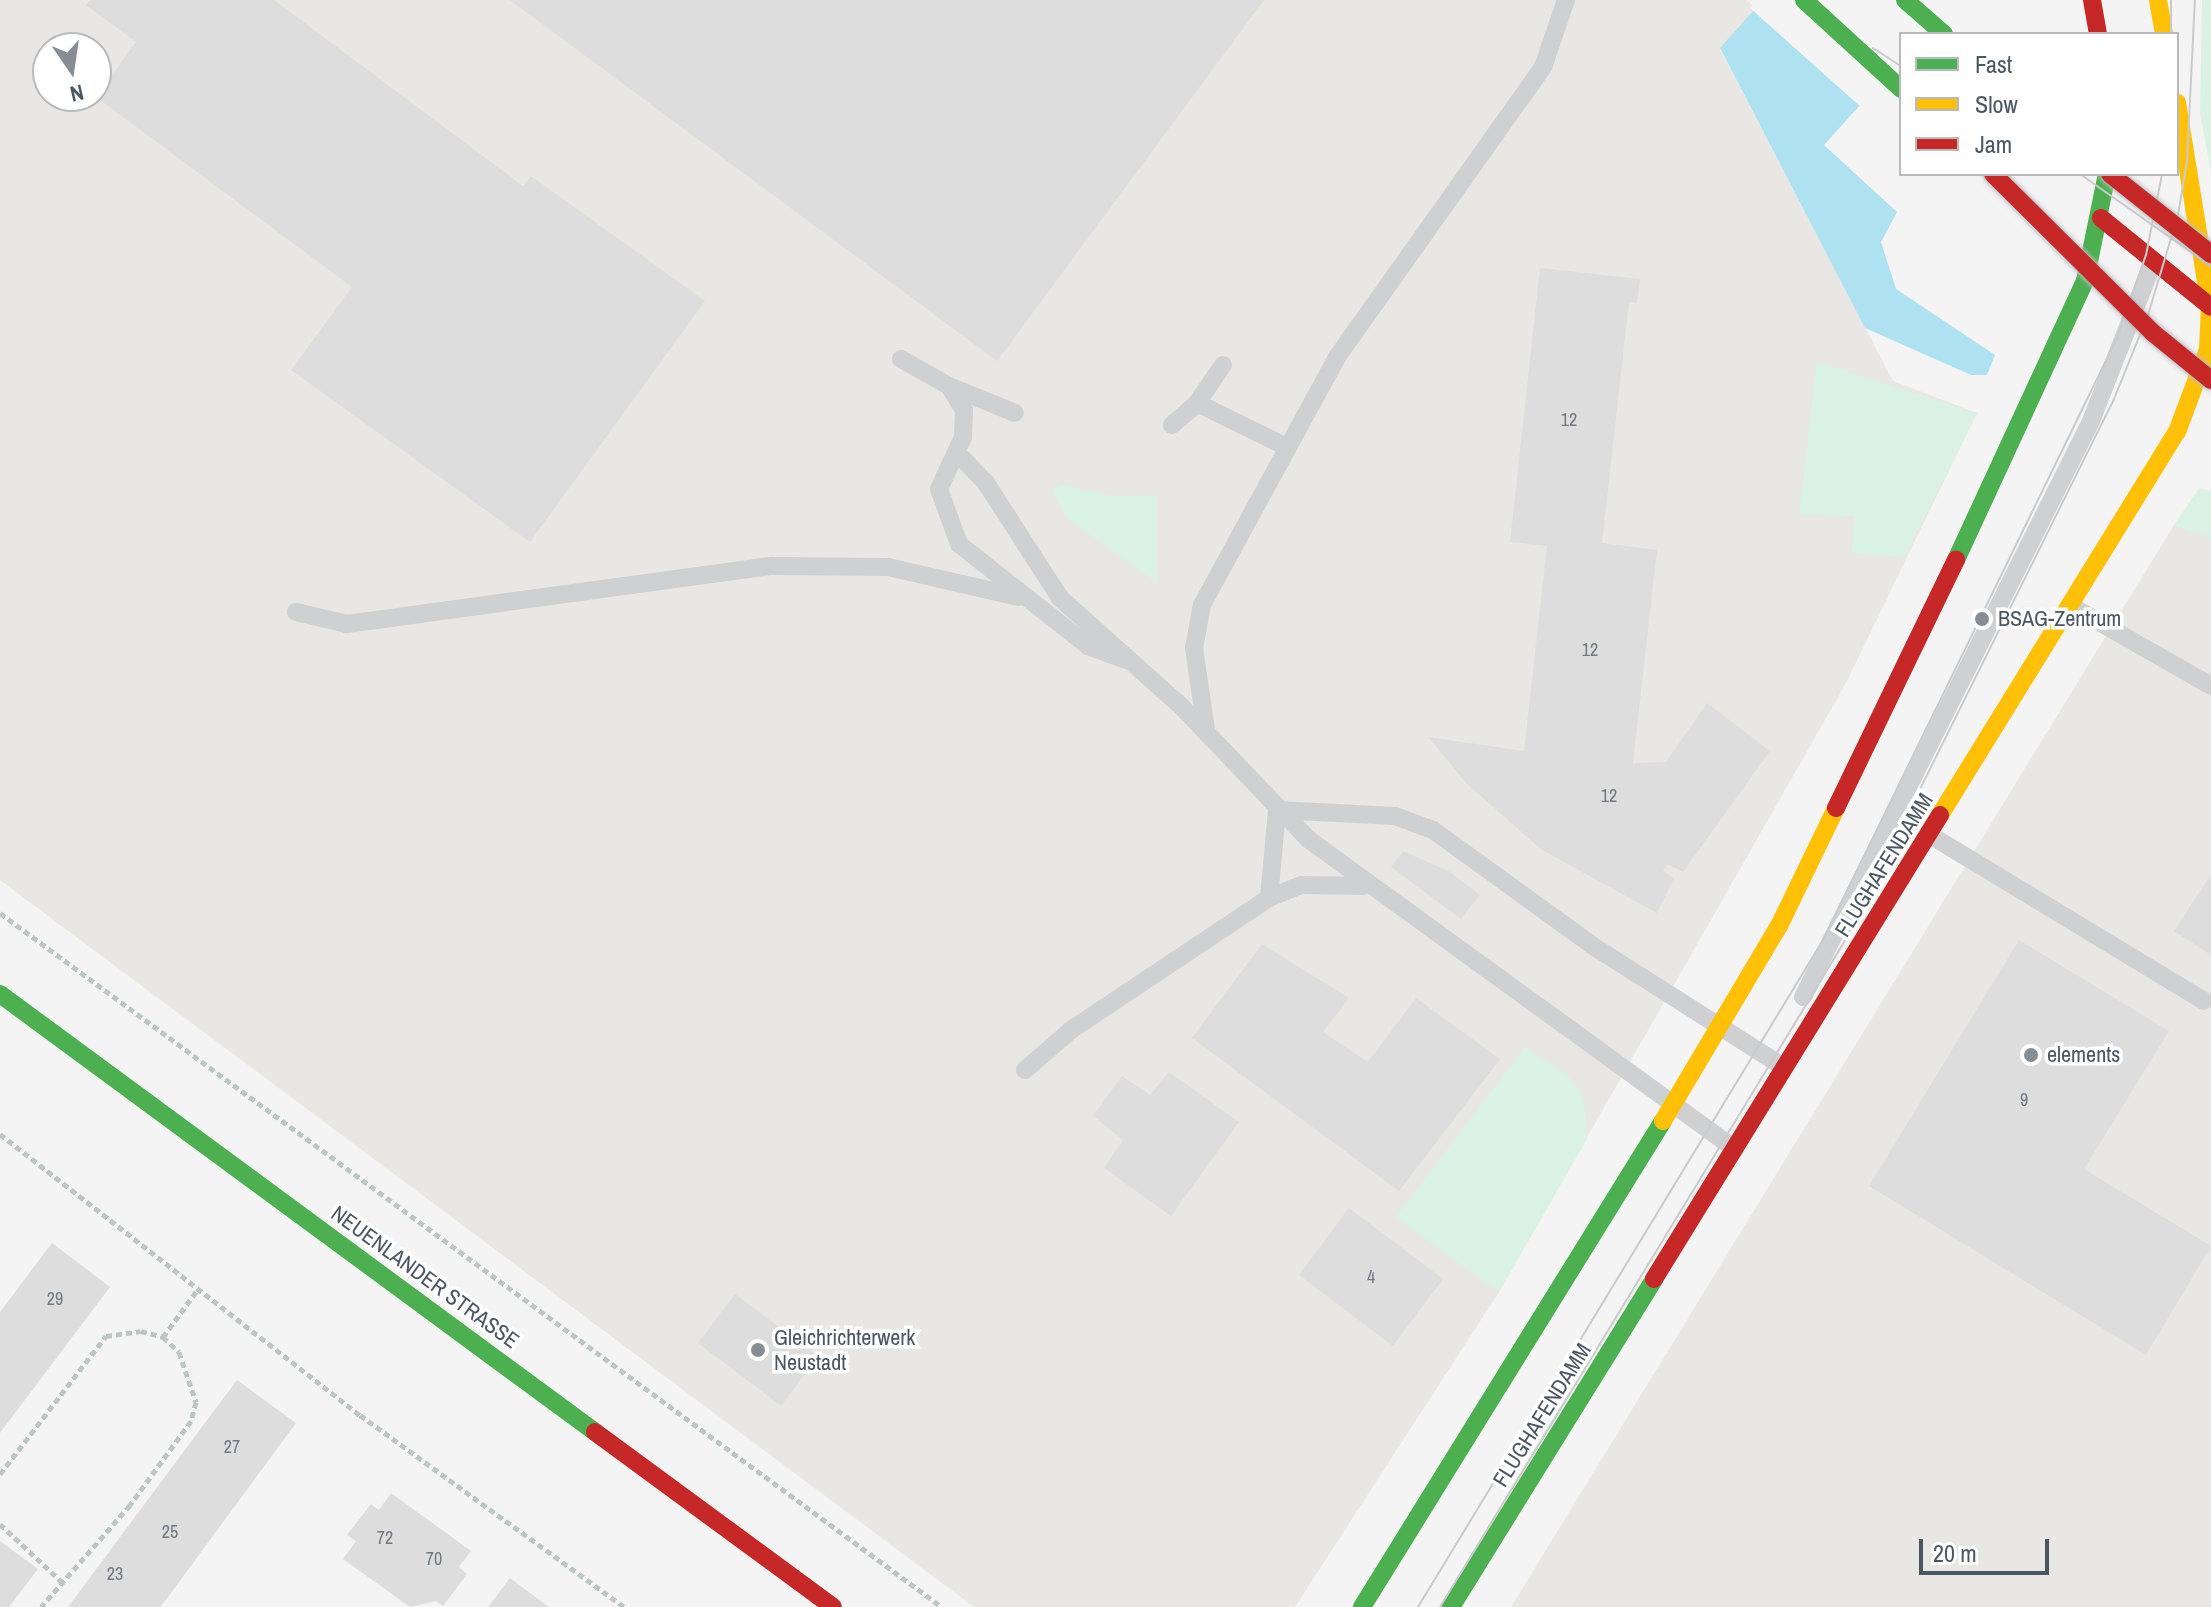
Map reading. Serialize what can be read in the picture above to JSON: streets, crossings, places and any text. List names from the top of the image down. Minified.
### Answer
{"streets":{"main road":["FLUGHAFENDAMM","NEUENLANDER STRASSE"]},"places":["BSAG-Zentrum","elements","Gleichrichterwerk Neustadt"],"house_numbers":["12","12","12","9","4","29","27","25","72","70","23"],"legend":["Fast","Slow","Jam"],"scale_bar":"20 m","north":"bottom"}
